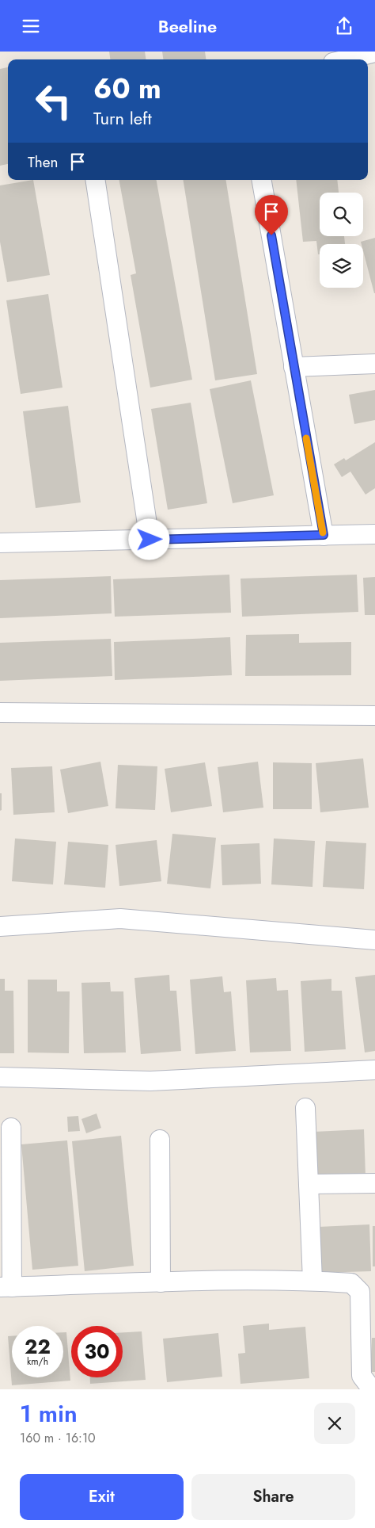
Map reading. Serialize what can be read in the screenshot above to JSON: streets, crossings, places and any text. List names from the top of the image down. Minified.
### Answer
{"page":{"header":"Beeline","turn":["60 m","Turn left"],"then":"Then","speed":"22 km/h","limit":"30","heading":["1 min","160 m · 16:10"],"buttons":["Exit","Share"]}}
